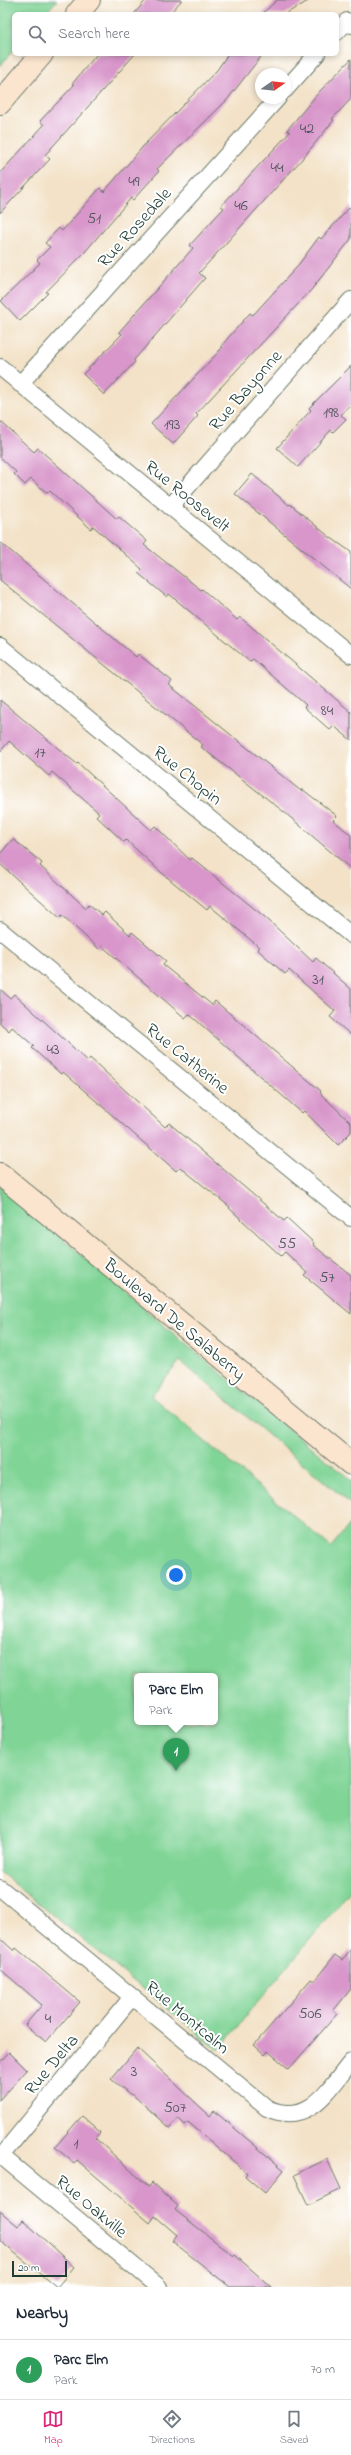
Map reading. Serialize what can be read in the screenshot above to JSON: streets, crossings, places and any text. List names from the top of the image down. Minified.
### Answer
{"streets":{"street":["Rue Rosedale","Rue Bayonne","Rue Roosevelt","Rue Chopin","Rue Catherine","Boulevard De Salaberry","Rue Montcalm","Rue Delta","Rue Oakville"]},"crossings":[["Rue Rosedale","Rue Roosevelt"],["Rue Bayonne","Rue Roosevelt"],["Rue Montcalm","Rue Delta"],["Rue Delta","Rue Oakville"]],"house_numbers":["42","44","49","46","51","198","193","84","17","31","43","55","57","506","4","3","507","1"],"scale_bar":"20 m","north":"right","page":{"search":"Search here","popup":["Parc Elm","Park"],"pins":"1","scale":"20 m","heading":"Nearby","list":[{"mark":"1","name":"Parc Elm","note":"Park","value":"70 m"}],"nav":["Map","Directions","Saved"]}}
